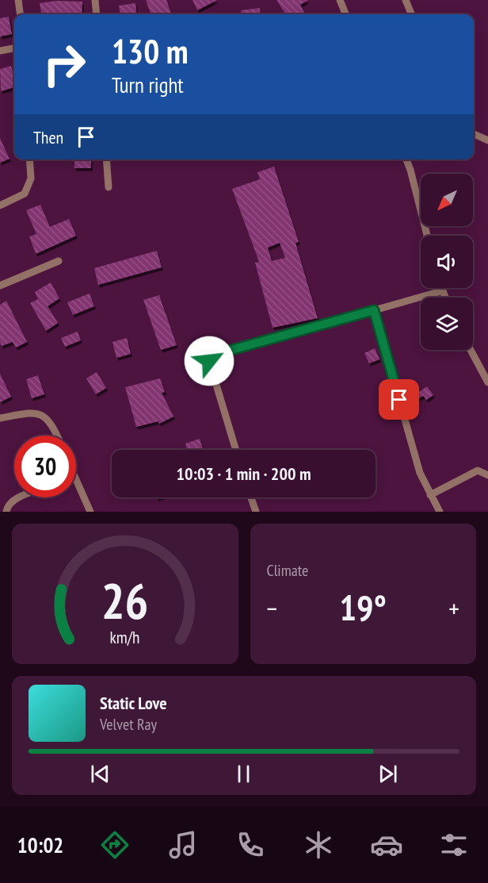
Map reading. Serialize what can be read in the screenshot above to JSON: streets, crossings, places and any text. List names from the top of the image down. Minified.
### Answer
{"north":"bottom left","page":{"turn":["130 m","Turn right"],"then":"Then","limit":"30","trip":"10:03 · 1 min · 200 m","tile":"Climate","heat":["−","19°","+"],"song":["Static Love","Velvet Ray"],"tabs":"10:02","gauge":["26","km/h"]}}
